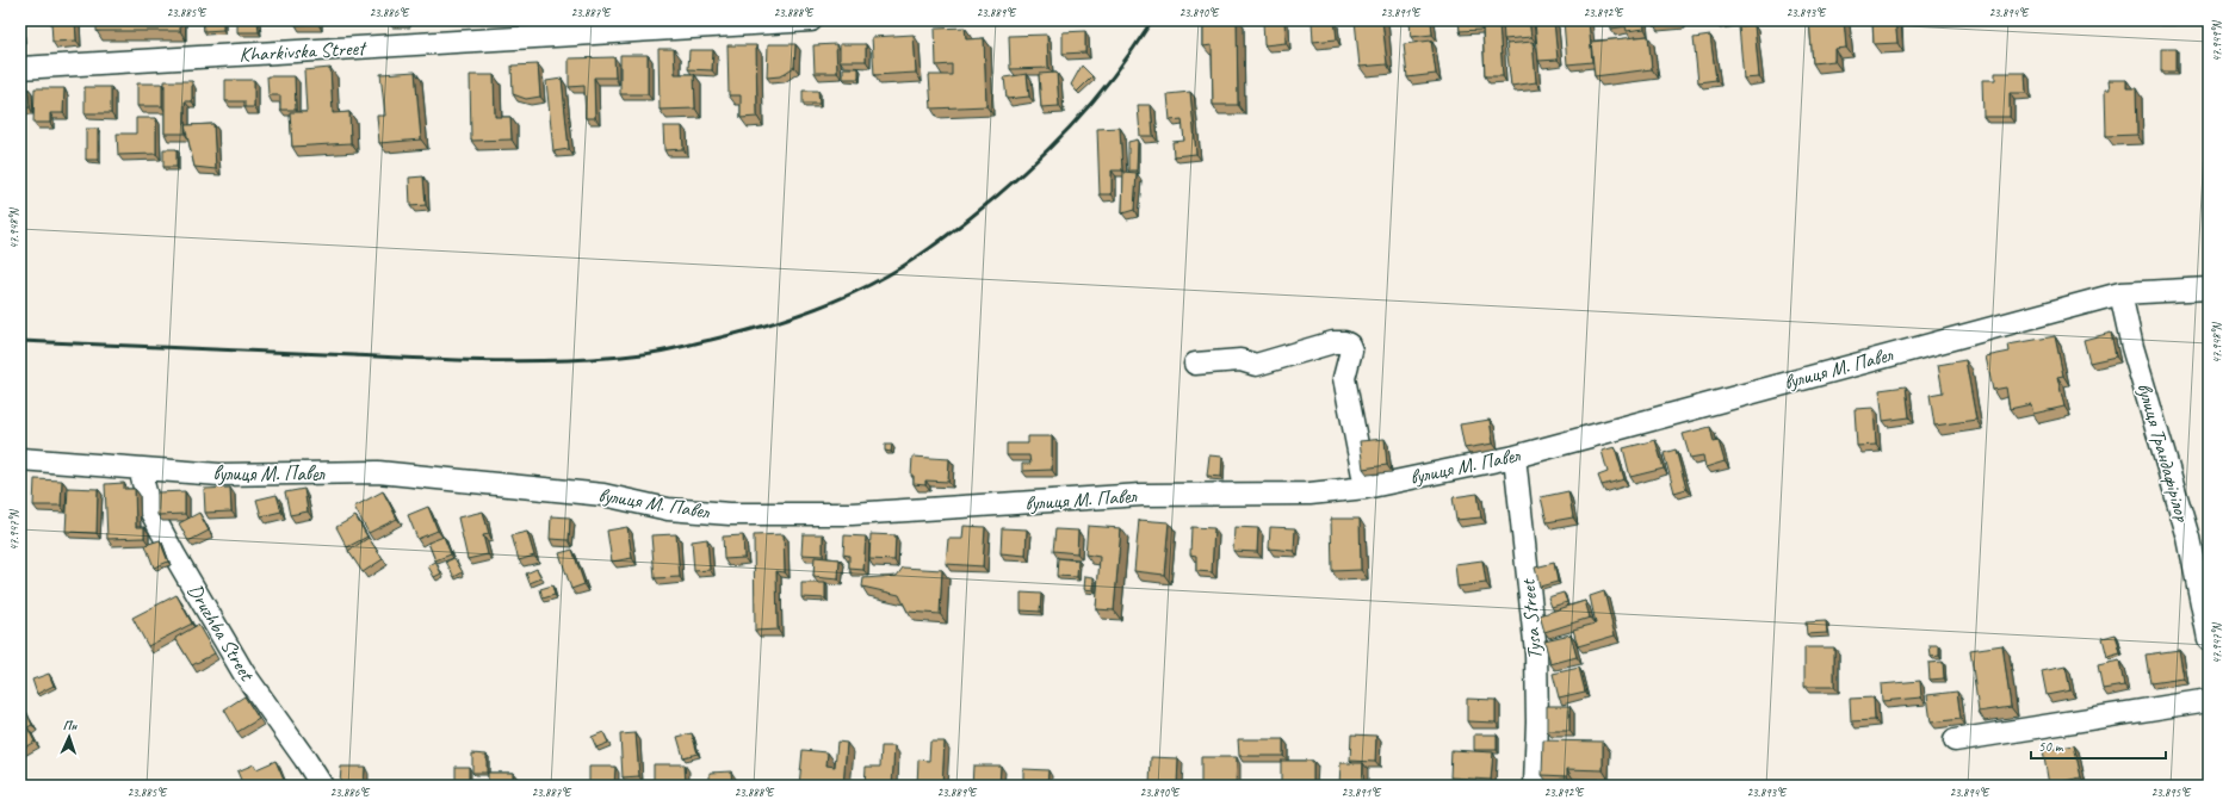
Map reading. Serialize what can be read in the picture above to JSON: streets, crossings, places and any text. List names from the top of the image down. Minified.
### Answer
{"streets":{"street":["Kharkivska Street","вулиця М. Павел","вулиця Трандафірілор","Tysa Street","Druzhba Street"]},"crossings":[["вулиця М. Павел","вулиця Трандафірілор"],["вулиця М. Павел","Tysa Street"],["вулиця М. Павел","Druzhba Street"]],"scale_bar":"50 m","north":"top","coordinates":["23.885°E","23.886°E","23.887°E","23.888°E","23.889°E","23.890°E","23.891°E","23.892°E","23.893°E","23.894°E","47.949°N","47.948°N","47.947°N","23.895°E"]}
